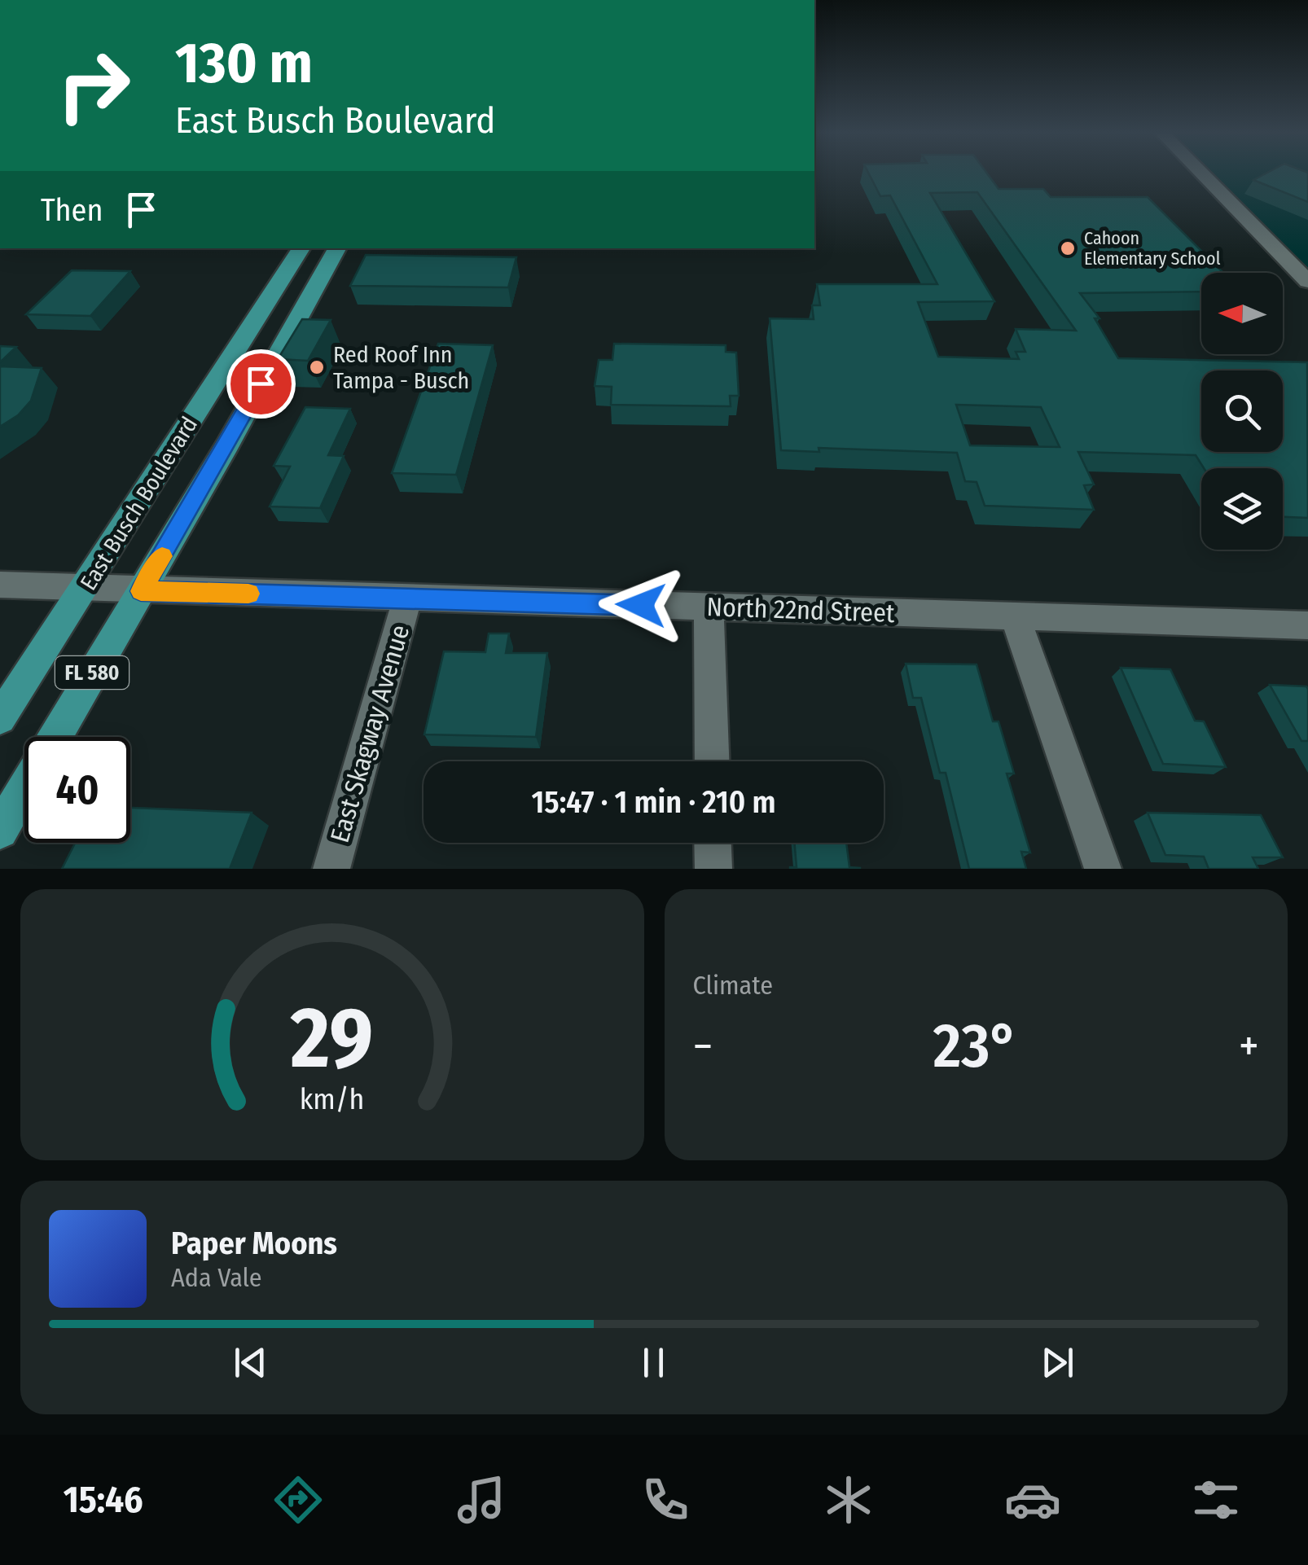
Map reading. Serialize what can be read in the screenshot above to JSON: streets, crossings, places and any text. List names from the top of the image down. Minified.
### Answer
{"streets":{"main road":["East Busch Boulevard","FL 580"],"street":["North 22nd Street","East Skagway Avenue"]},"crossings":[["East Busch Boulevard","North 22nd Street"],["North 22nd Street","East Skagway Avenue"]],"places":["Cahoon Elementary School","Red Roof Inn Tampa - Busch"],"north":"left","page":{"turn":["130 m","East Busch Boulevard"],"then":"Then","limit":"40","trip":"15:47 · 1 min · 210 m","tile":"Climate","heat":["−","23°","+"],"song":["Paper Moons","Ada Vale"],"tabs":"15:46","gauge":["29","km/h"]}}
